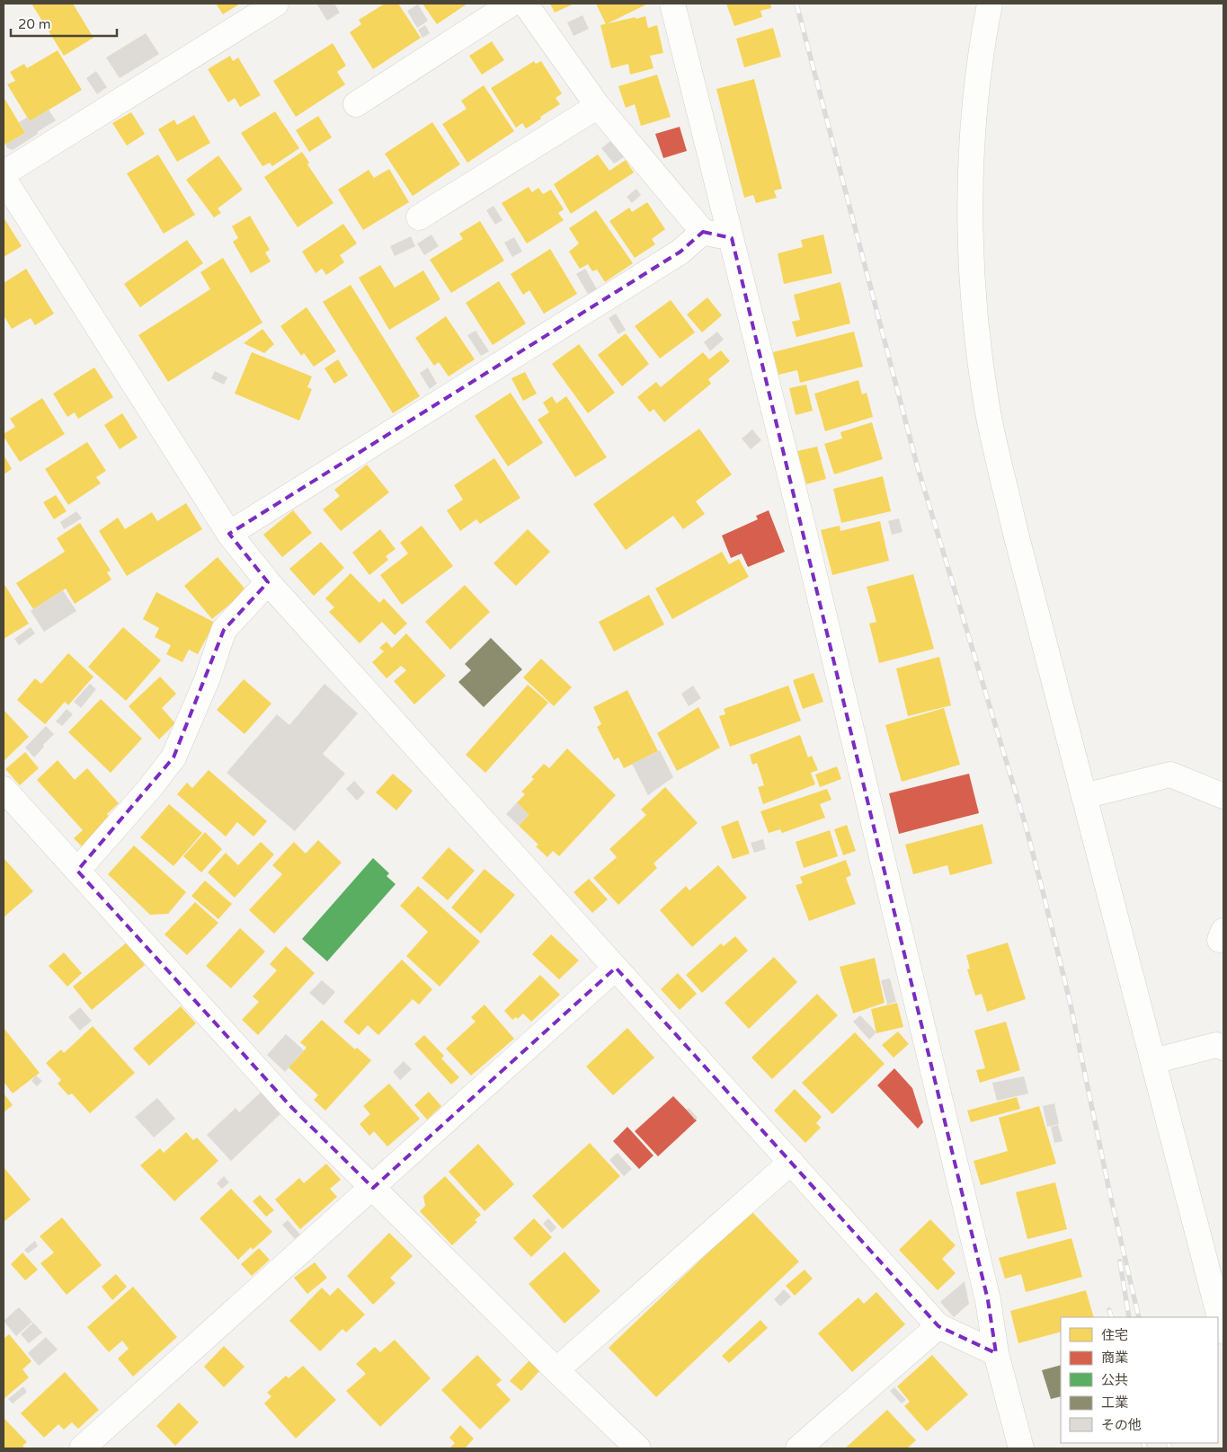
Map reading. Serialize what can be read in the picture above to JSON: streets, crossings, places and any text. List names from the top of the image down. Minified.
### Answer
{"legend":["住宅","商業","公共","工業","その他"],"scale_bar":"20 m"}
